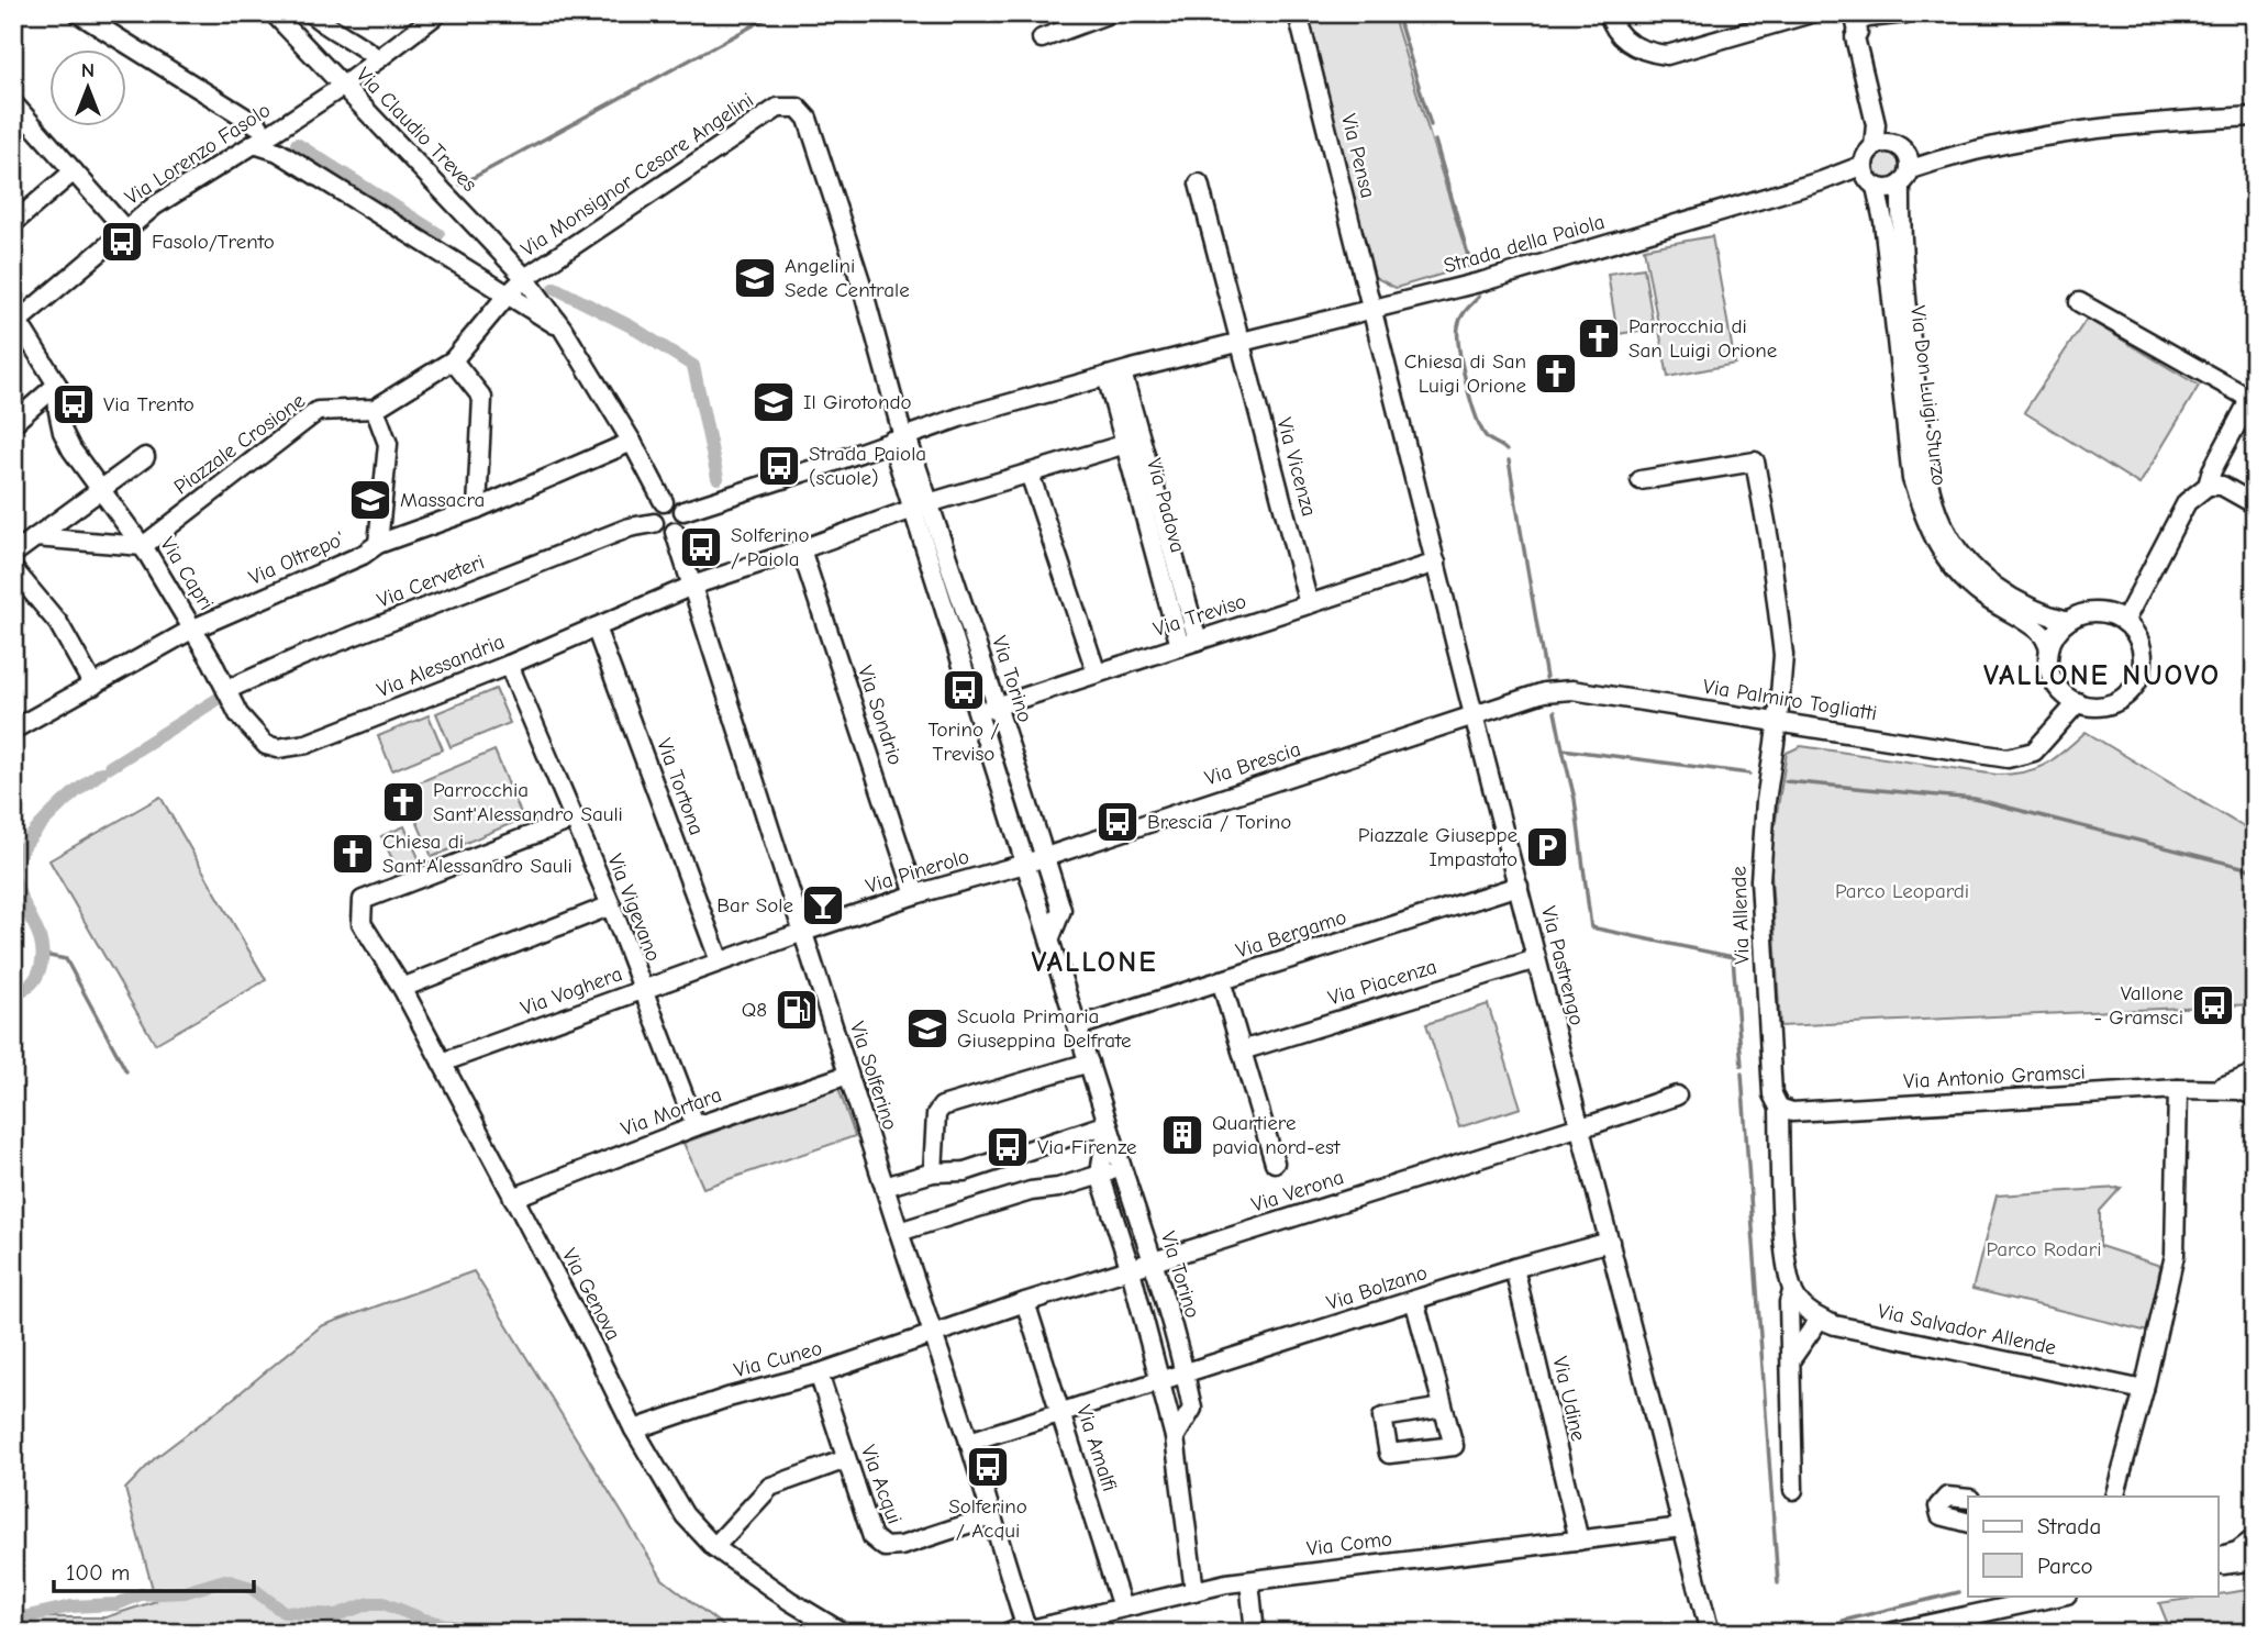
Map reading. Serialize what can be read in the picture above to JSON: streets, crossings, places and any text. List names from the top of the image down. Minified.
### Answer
{"streets":{"street":["Via Claudio Treves","Via Lorenzo Fasolo","Via Pensa","Via Monsignor Cesare Angelini","Strada della Paiola","Via Don Luigi Sturzo","Piazzale Crosione","Via Vicenza","Via Padova","Via Oltrepo'","Via Capri","Via Cerveteri","Via Treviso","Via Alessandria","Via Torino","Via Palmiro Togliatti","Via Sondrio","Via Brescia","Via Tortona","Via Pinerolo","Via Vigevano","Via Allende","Via Bergamo","Via Pastrengo","Via Piacenza","Via Voghera","Via Solferino","Via Antonio Gramsci","Via Mortara","Via Verona","Via Bolzano","Via Genova","Via Salvador Allende","Via Cuneo","Via Udine","Via Amalfi","Via Acqui","Via Como"]},"crossings":[["Via Claudio Treves","Via Lorenzo Fasolo"],["Via Claudio Treves","Via Monsignor Cesare Angelini"],["Via Claudio Treves","Strada della Paiola"],["Via Claudio Treves","Via Oltrepo'"],["Via Claudio Treves","Via Cerveteri"],["Via Claudio Treves","Via Solferino"],["Via Pensa","Strada della Paiola"],["Via Pensa","Via Pastrengo"],["Via Monsignor Cesare Angelini","Strada della Paiola"],["Via Monsignor Cesare Angelini","Piazzale Crosione"],["Via Monsignor Cesare Angelini","Via Torino"],["Strada della Paiola","Via Don Luigi Sturzo"],["Strada della Paiola","Via Vicenza"],["Strada della Paiola","Via Padova"],["Strada della Paiola","Via Cerveteri"],["Strada della Paiola","Via Torino"],["Strada della Paiola","Via Pastrengo"],["Strada della Paiola","Via Solferino"],["Via Don Luigi Sturzo","Via Palmiro Togliatti"],["Piazzale Crosione","Via Capri"],["Via Vicenza","Via Treviso"],["Via Padova","Via Treviso"],["Via Padova","Via Alessandria"],["Via Oltrepo'","Via Capri"],["Via Capri","Via Cerveteri"],["Via Capri","Via Alessandria"],["Via Cerveteri","Via Alessandria"],["Via Cerveteri","Via Solferino"],["Via Treviso","Via Torino"],["Via Treviso","Via Pastrengo"],["Via Alessandria","Via Torino"],["Via Alessandria","Via Sondrio"],["Via Alessandria","Via Tortona"],["Via Alessandria","Via Vigevano"],["Via Alessandria","Via Solferino"],["Via Torino","Via Brescia"],["Via Torino","Via Pinerolo"],["Via Torino","Via Bergamo"],["Via Torino","Via Verona"],["Via Torino","Via Bolzano"],["Via Torino","Via Como"],["Via Palmiro Togliatti","Via Brescia"],["Via Palmiro Togliatti","Via Allende"],["Via Palmiro Togliatti","Via Pastrengo"],["Via Sondrio","Via Pinerolo"],["Via Brescia","Via Pinerolo"],["Via Brescia","Via Pastrengo"],["Via Tortona","Via Voghera"],["Via Pinerolo","Via Voghera"],["Via Pinerolo","Via Solferino"],["Via Vigevano","Via Voghera"],["Via Vigevano","Via Mortara"],["Via Vigevano","Via Genova"],["Via Allende","Via Antonio Gramsci"],["Via Bergamo","Via Pastrengo"],["Via Pastrengo","Via Piacenza"],["Via Pastrengo","Via Verona"],["Via Pastrengo","Via Bolzano"],["Via Pastrengo","Via Como"],["Via Voghera","Via Solferino"],["Via Voghera","Via Genova"],["Via Solferino","Via Mortara"],["Via Solferino","Via Verona"],["Via Solferino","Via Bolzano"],["Via Solferino","Via Cuneo"],["Via Solferino","Via Acqui"],["Via Solferino","Via Como"],["Via Mortara","Via Genova"],["Via Verona","Via Cuneo"],["Via Verona","Via Amalfi"],["Via Bolzano","Via Udine"],["Via Bolzano","Via Amalfi"],["Via Genova","Via Cuneo"],["Via Cuneo","Via Acqui"],["Via Udine","Via Como"],["Via Amalfi","Via Como"]],"districts":["VALLONE NUOVO","VALLONE"],"parks":["Parco Leopardi","Parco Rodari"],"places":{"bus stop":["Fasolo/Trento","Via Trento","Strada Paiola (scuole)","Solferino / Paiola","Torino / Treviso","Brescia / Torino","Vallone - Gramsci","Via Firenze","Solferino / Acqui"],"school or university":["Angelini Sede Centrale","Il Girotondo","Massacra","Scuola Primaria Giuseppina Delfrate"],"church":["Parrocchia di San Luigi Orione","Chiesa di San Luigi Orione","Parrocchia Sant'Alessandro Sauli","Chiesa di Sant'Alessandro Sauli"],"parking":["Piazzale Giuseppe Impastato"],"bar":["Bar Sole"],"fuel station":["Q8"],"building":["Quartiere pavia nord-est"]},"legend":["Strada","Parco"],"scale_bar":"100 m","north":"top"}
